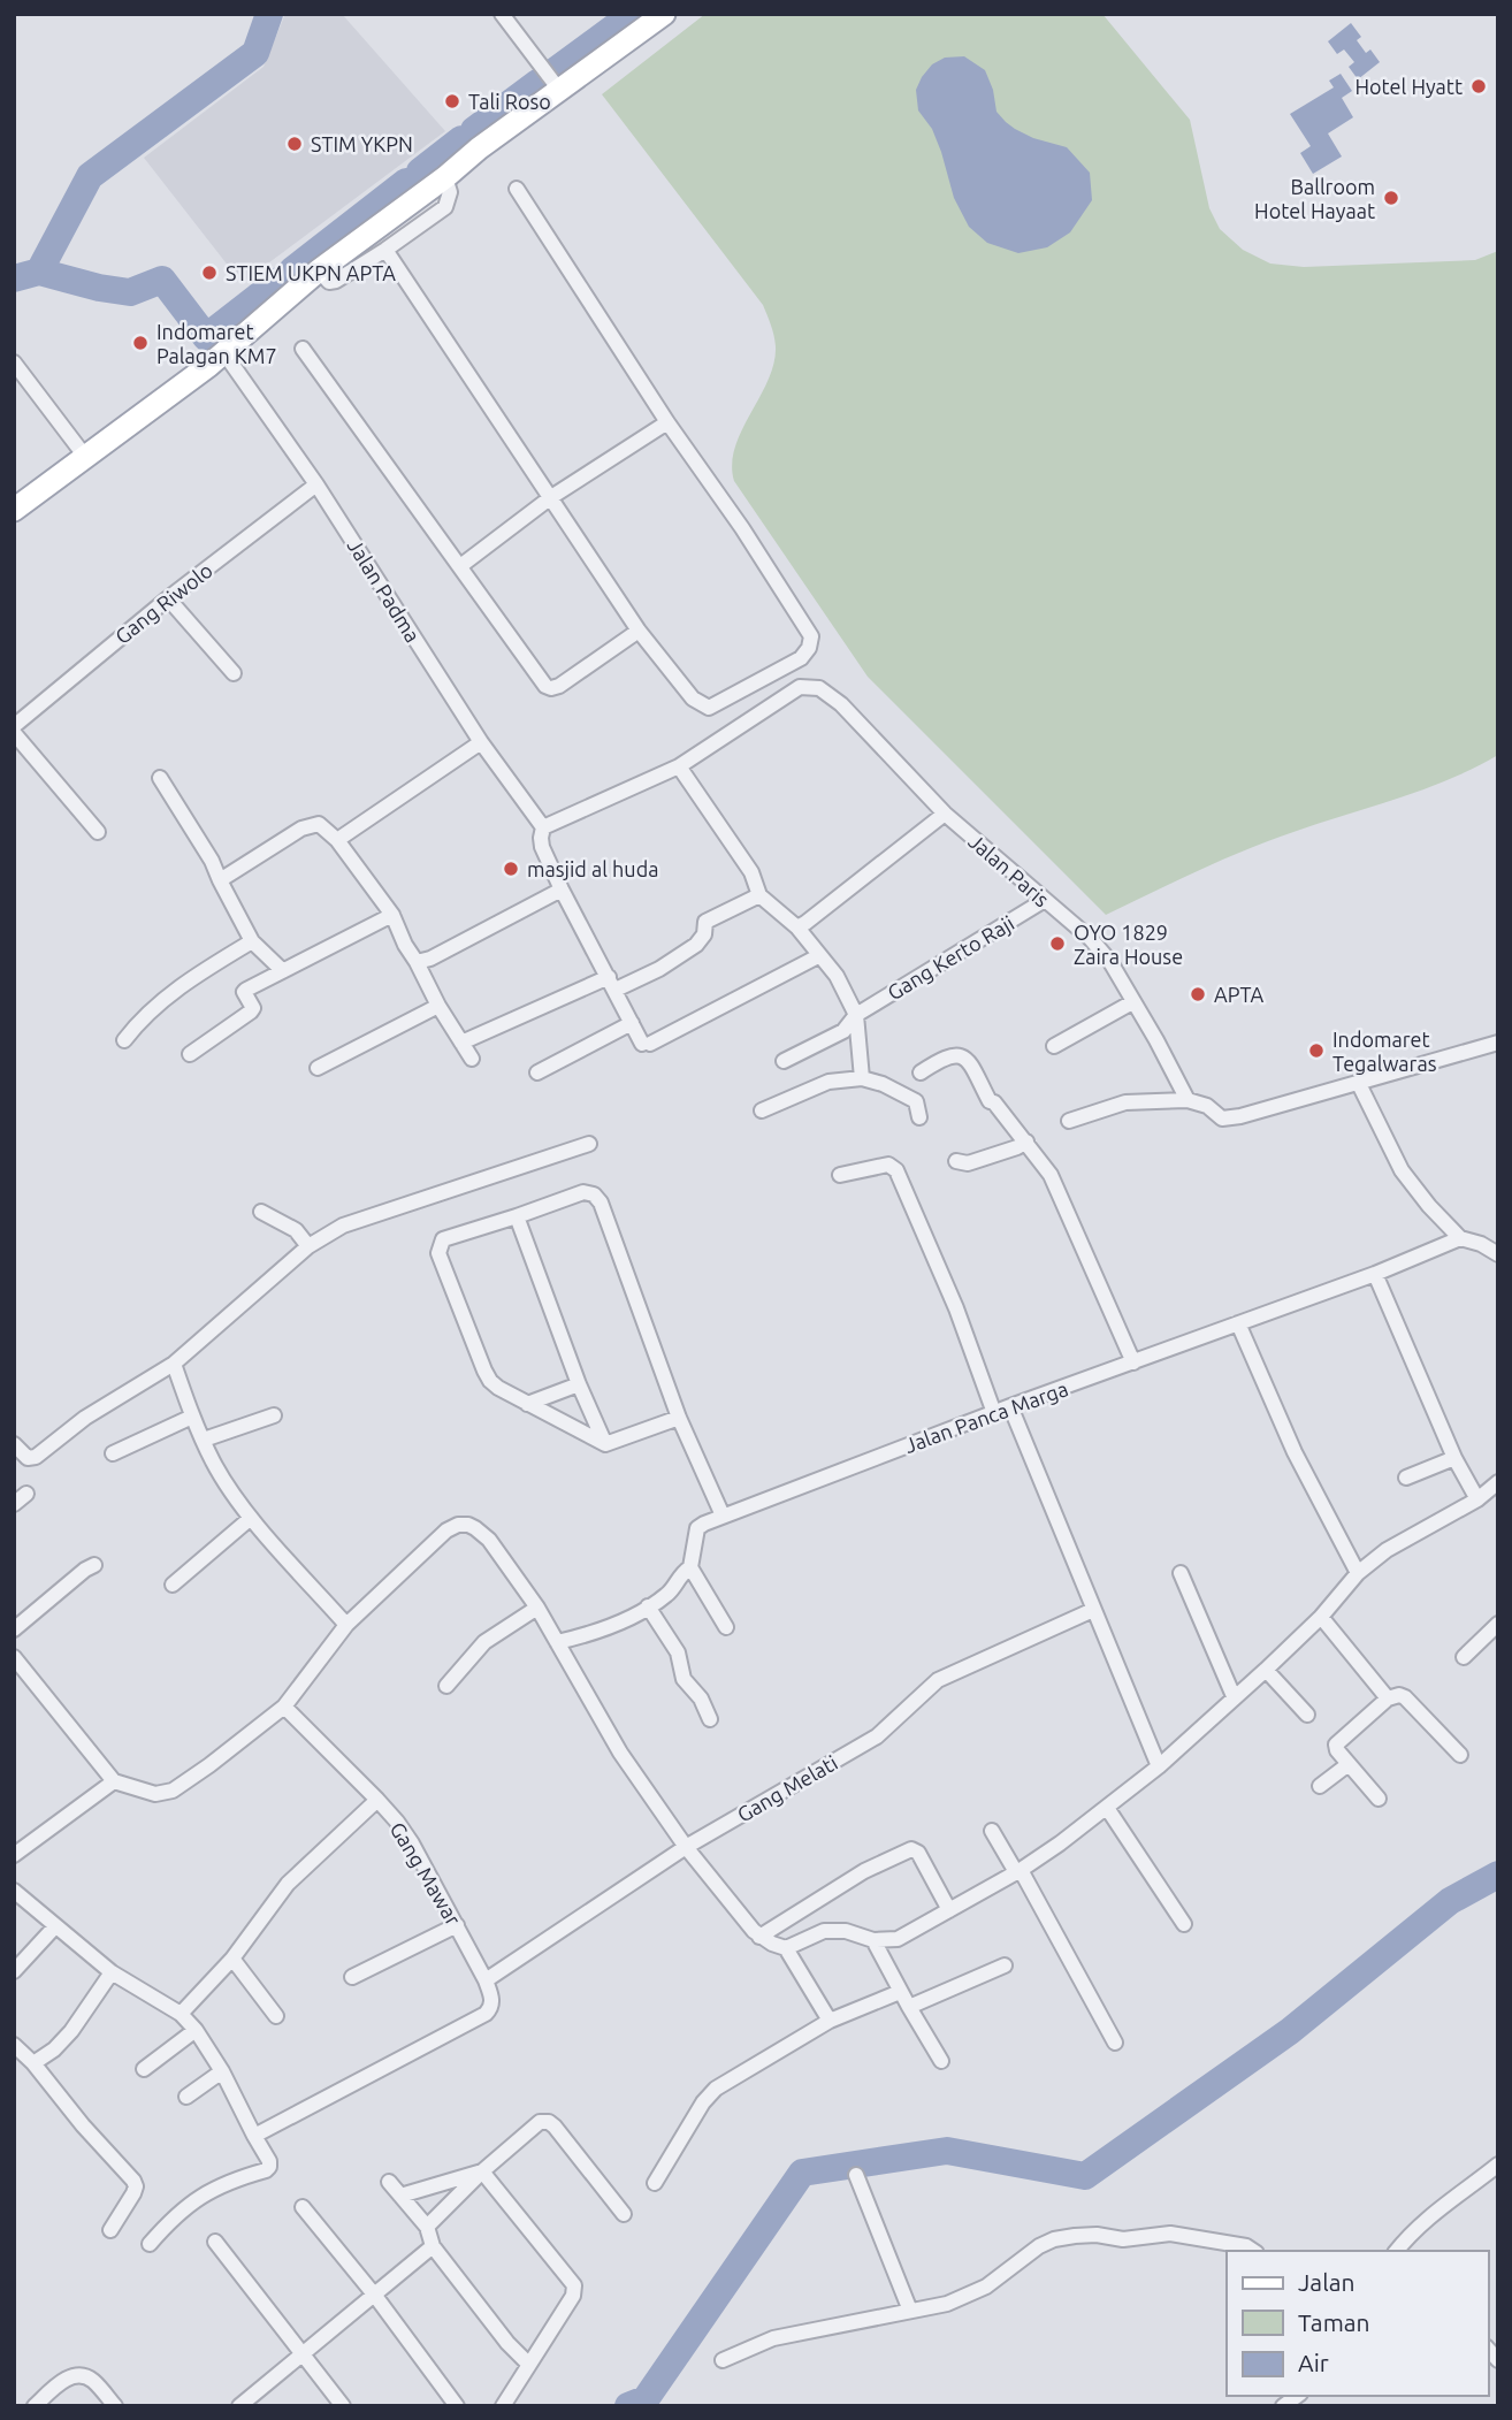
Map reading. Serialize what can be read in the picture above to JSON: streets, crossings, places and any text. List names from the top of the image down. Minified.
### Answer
{"streets":{"street":["Jalan Padma","Gang Riwolo","Jalan Paris","Gang Kerto Raji","Jalan Panca Marga","Gang Melati","Gang Mawar"]},"crossings":[["Jalan Padma","Gang Riwolo"],["Jalan Padma","Jalan Paris"],["Jalan Paris","Gang Kerto Raji"],["Gang Melati","Gang Mawar"]],"places":["Hotel Hyatt","Tali Roso","STIM YKPN","Ballroom Hotel Hayaat","STIEM UKPN APTA","Indomaret Palagan KM7","masjid al huda","OYO 1829 Zaira House","APTA","Indomaret Tegalwaras"],"legend":["Jalan","Taman","Air"]}
